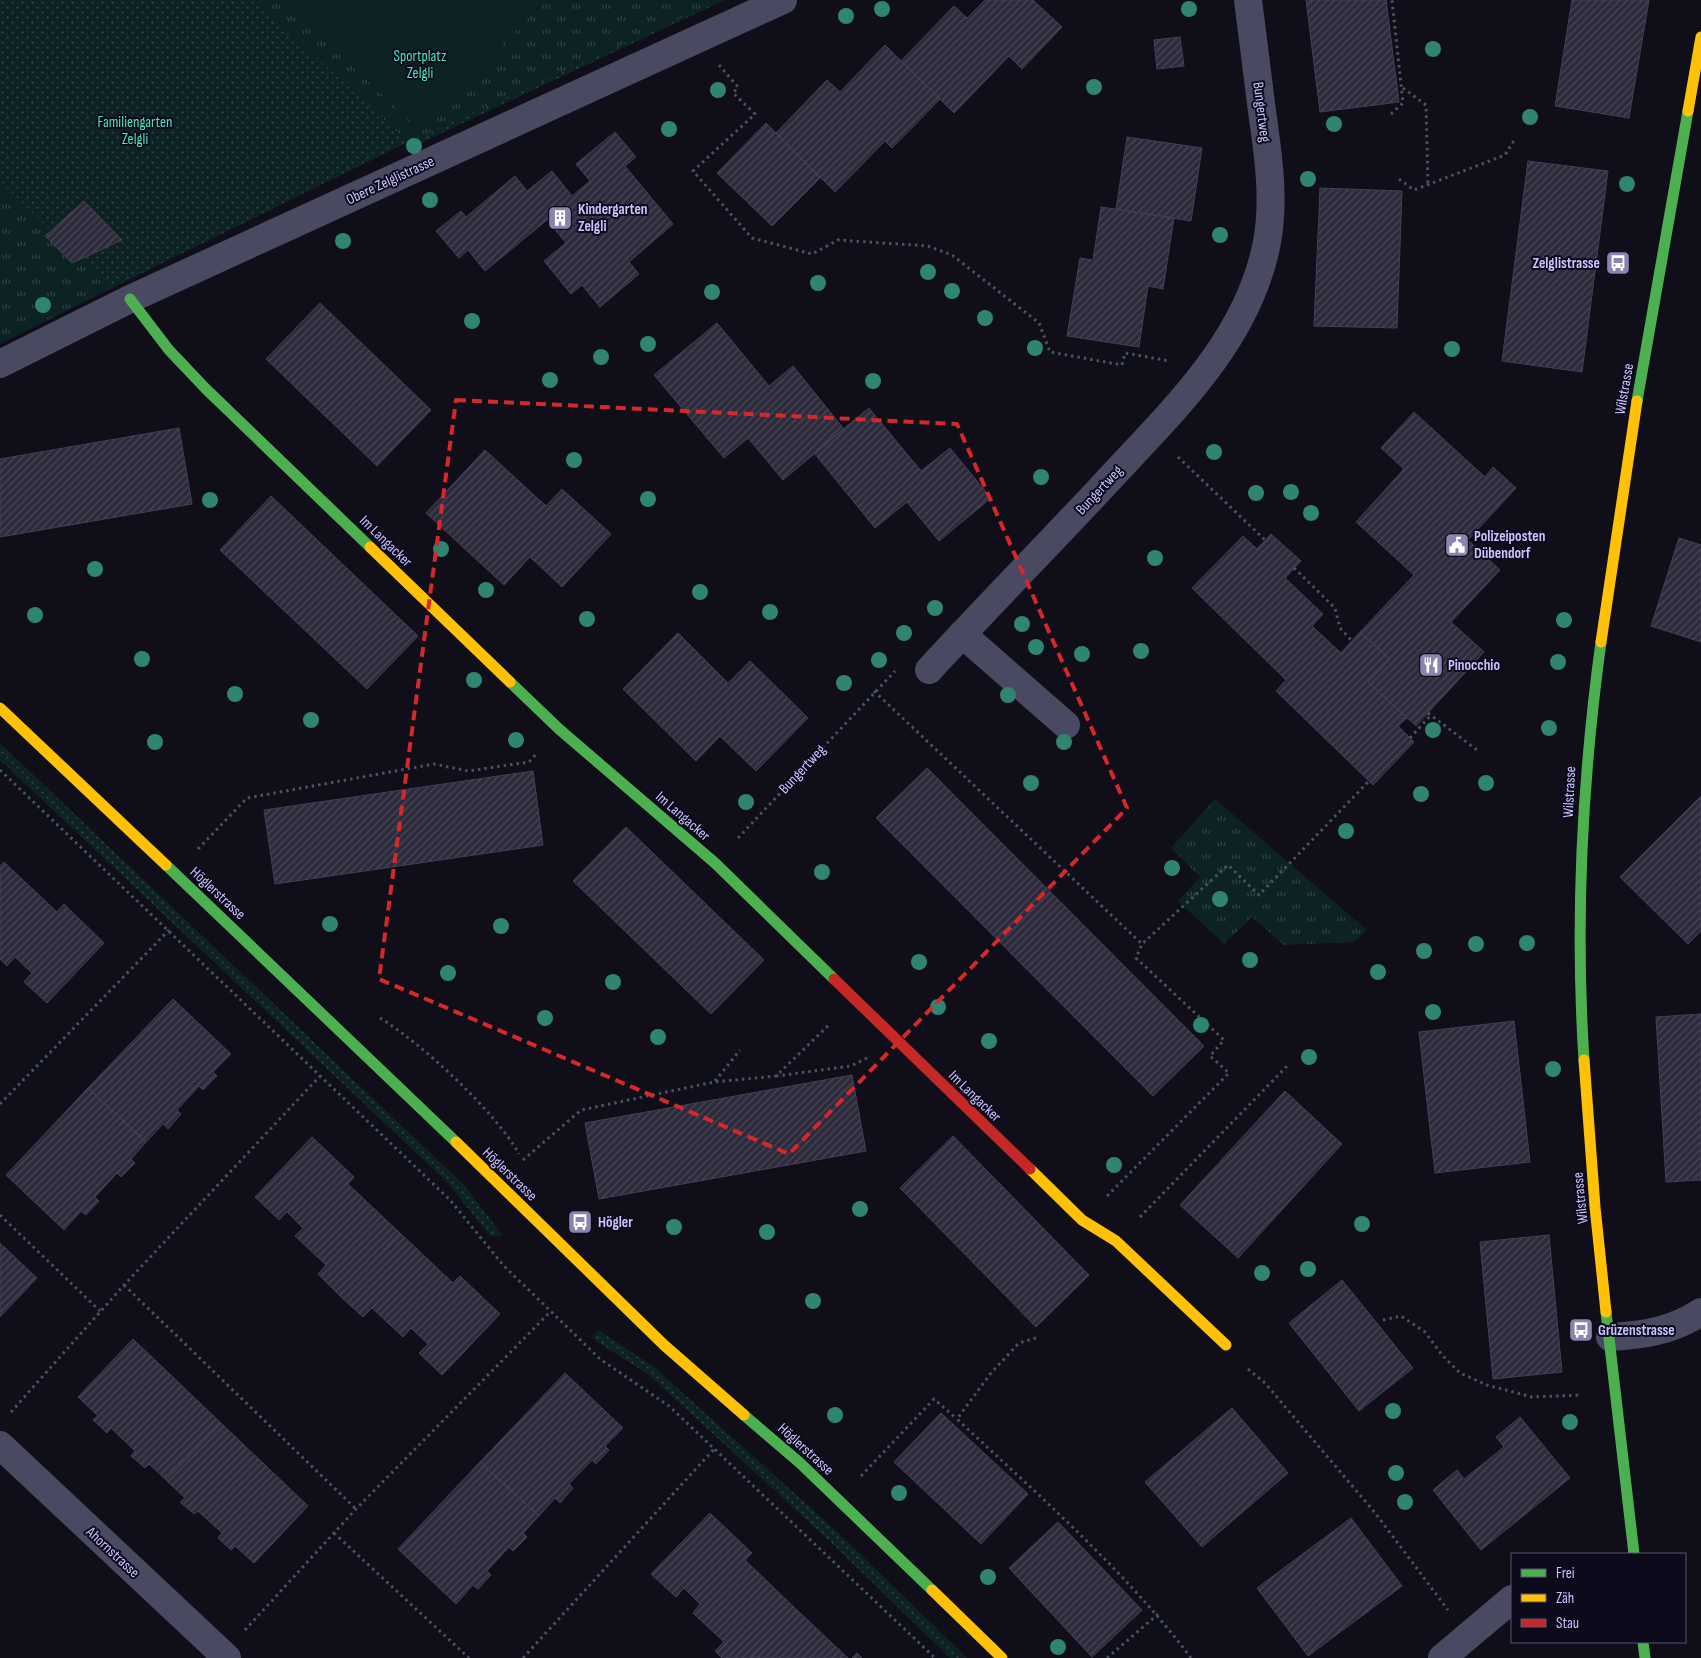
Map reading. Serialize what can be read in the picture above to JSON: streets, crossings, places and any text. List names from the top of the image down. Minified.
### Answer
{"streets":{"street":["Bungertweg","Obere Zelglistrasse","Wilstrasse","Im Langacker","Höglerstrasse","Ahornstrasse"]},"crossings":[["Bungertweg","Im Langacker"],["Obere Zelglistrasse","Im Langacker"]],"parks":["Sportplatz Zelgli","Familiengarten Zelgli"],"places":{"building":["Kindergarten Zelgli"],"bus stop":["Zelglistrasse","Högler","Grüzenstrasse"],"public building":["Polizeiposten Dübendorf"],"restaurant":["Pinocchio"]},"legend":["Frei","Zäh","Stau"]}
